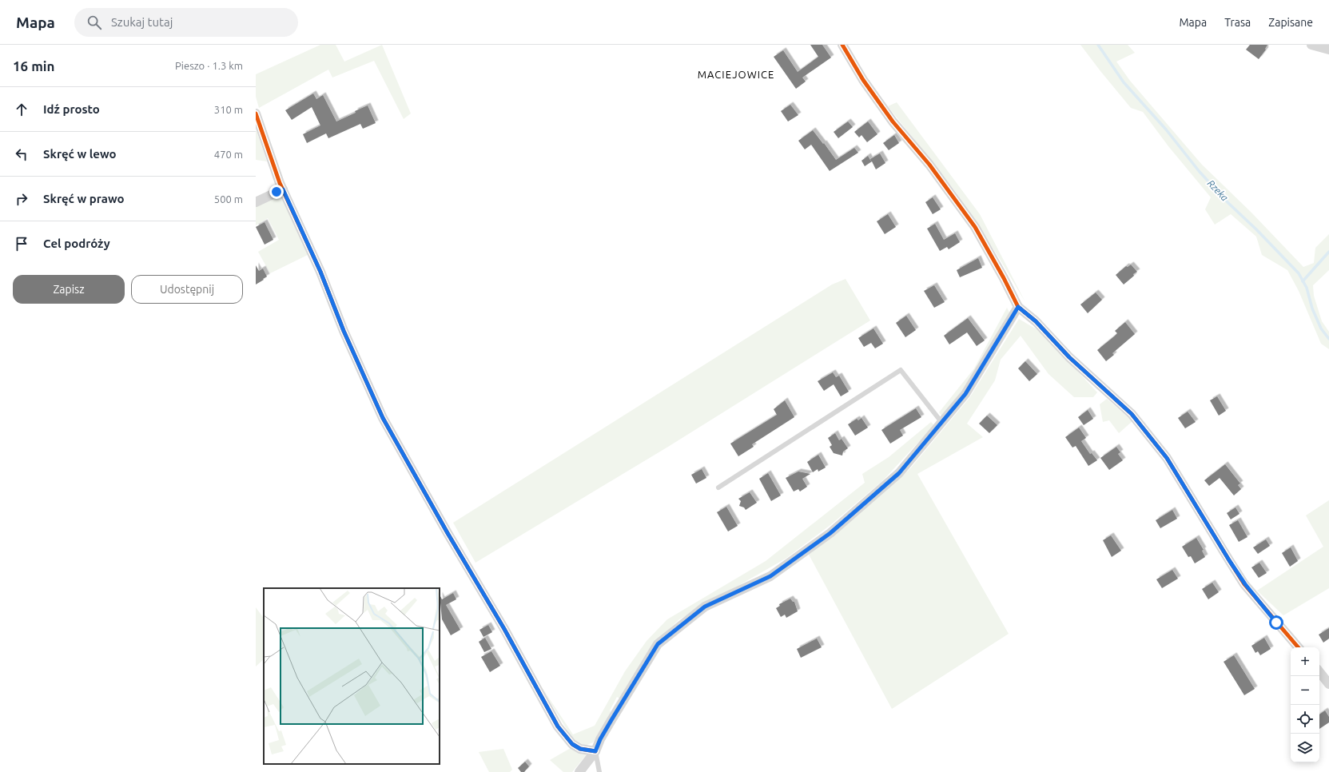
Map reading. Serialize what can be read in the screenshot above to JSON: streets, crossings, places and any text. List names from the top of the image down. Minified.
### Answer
{"districts":["MACIEJOWICE"],"water":["Rzeka"],"page":{"header":"Mapa","search":"Szukaj tutaj","nav":["Mapa","Trasa","Zapisane"],"heading":["16 min","Pieszo · 1.3 km"],"list":[["Idź prosto","310 m"],["Skręć w lewo","470 m"],["Skręć w prawo","500 m"],"Cel podróży"],"buttons":["Zapisz","Udostępnij"],"map_buttons":["+","−"]}}
